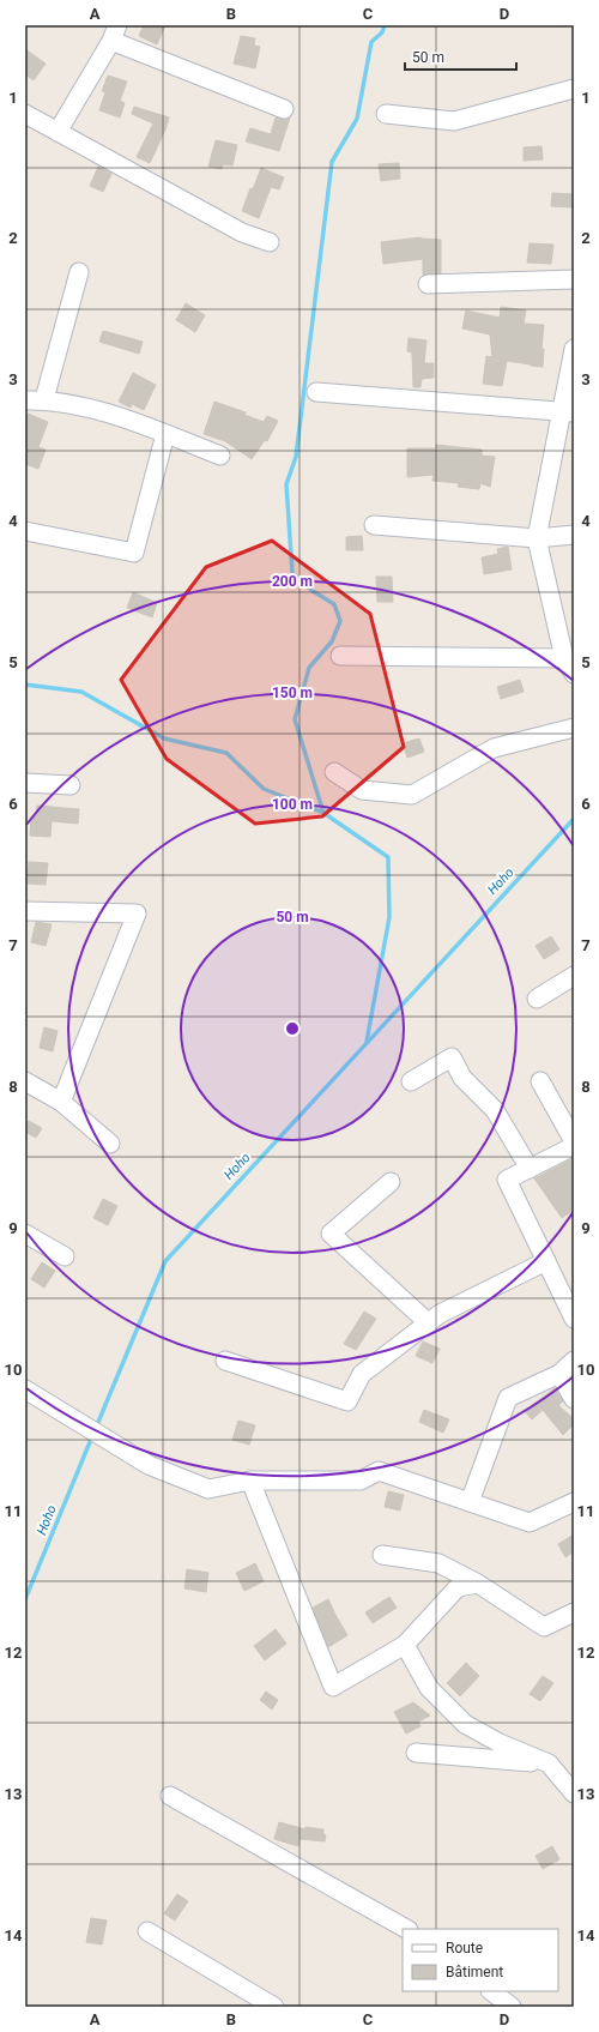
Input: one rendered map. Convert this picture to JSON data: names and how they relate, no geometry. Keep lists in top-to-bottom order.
{
  "water": ["Hoho"],
  "legend": ["Route", "Bâtiment"],
  "scale_bar": "50 m",
  "grid": {
    "columns": [
      "A",
      "B",
      "C",
      "D"
    ],
    "rows": [
      "1",
      "2",
      "3",
      "4",
      "5",
      "6",
      "7",
      "8",
      "9",
      "10",
      "11",
      "12",
      "13",
      "14"
    ]
  },
  "rings": [
    "200 m",
    "150 m",
    "100 m",
    "50 m"
  ]
}
